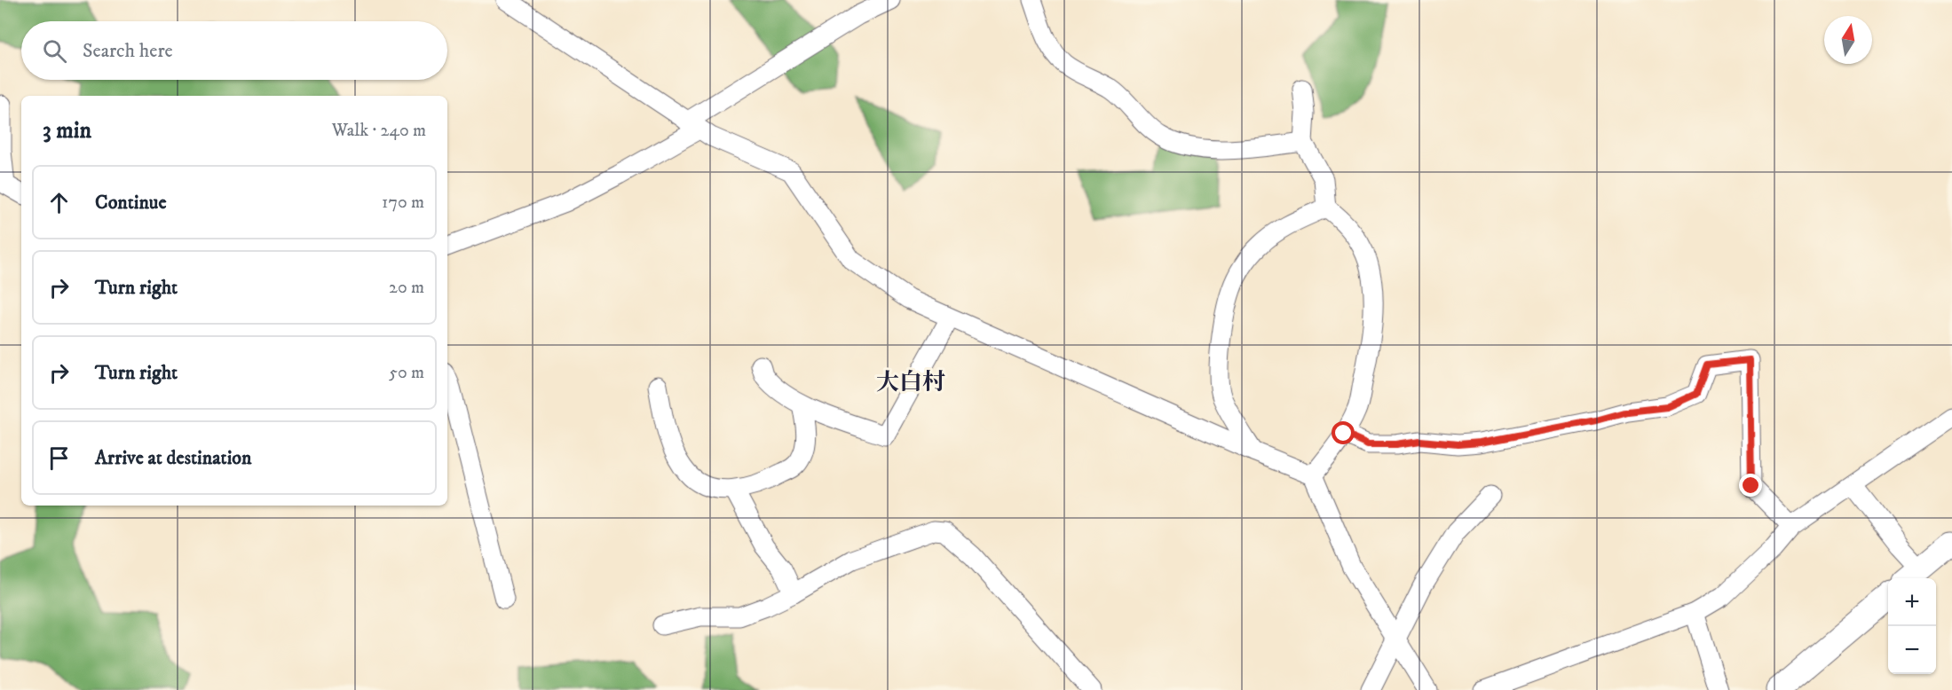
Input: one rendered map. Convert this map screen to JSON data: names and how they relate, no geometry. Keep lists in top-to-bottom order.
{
  "districts": ["大白村"],
  "north": "top",
  "page": {
    "search": "Search here",
    "heading": ["3 min", "Walk · 240 m"],
    "list": [
      ["Continue", "170 m"],
      ["Turn right", "20 m"],
      ["Turn right", "50 m"],
      "Arrive at destination"
    ],
    "map_buttons": ["+", "−"]
  }
}
